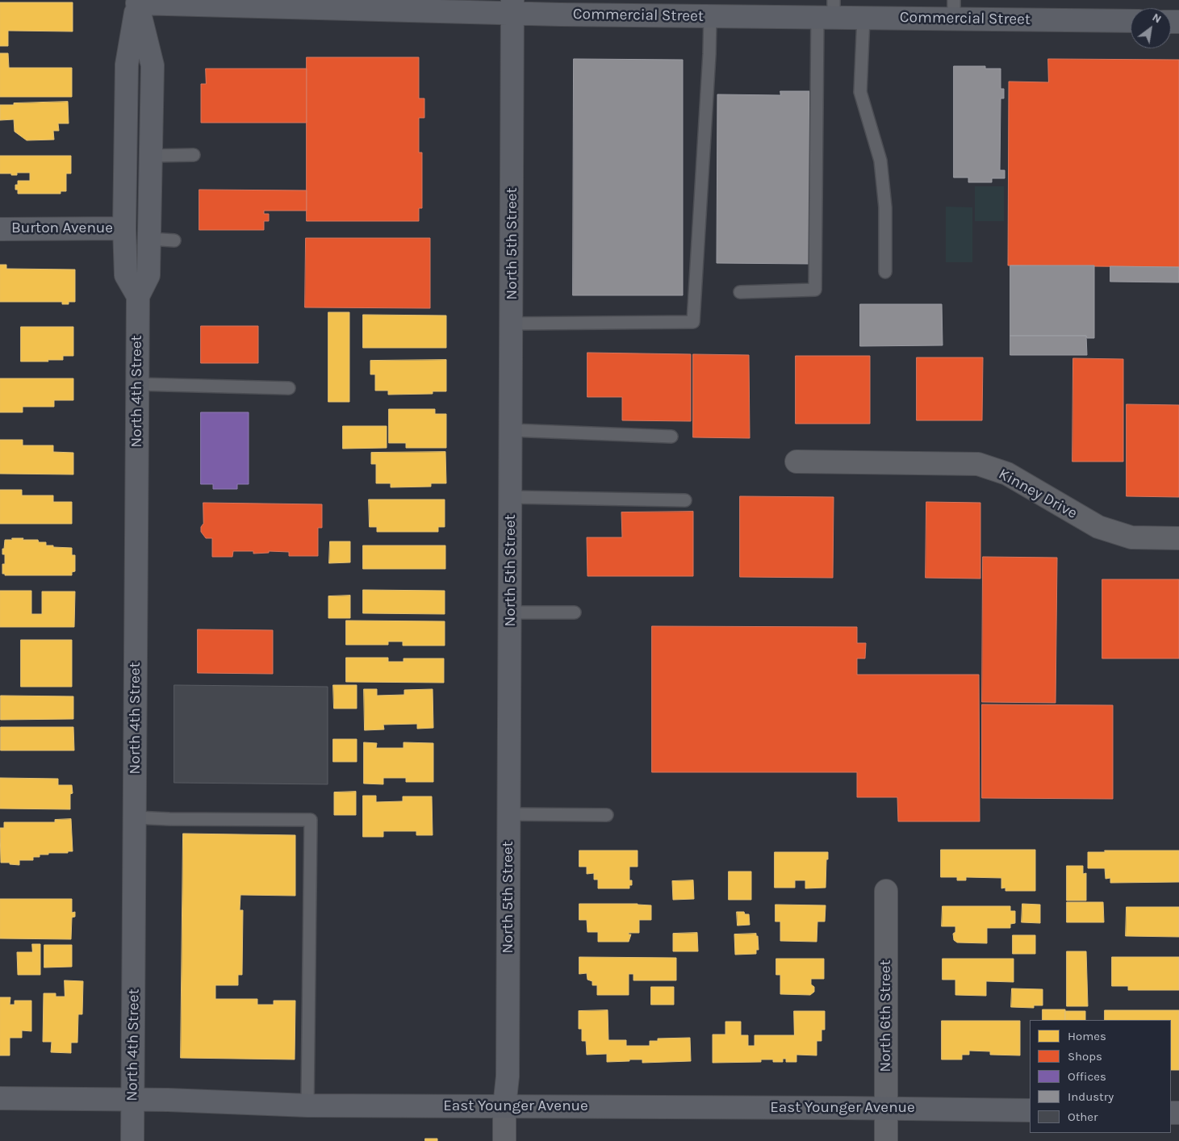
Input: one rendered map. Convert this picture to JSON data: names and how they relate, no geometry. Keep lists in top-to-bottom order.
{
  "streets": {
    "street": [
      "Commercial Street",
      "Burton Avenue",
      "North 5th Street",
      "North 4th Street",
      "Kinney Drive",
      "North 6th Street",
      "East Younger Avenue"
    ]
  },
  "crossings": [
    ["Commercial Street", "North 5th Street"],
    ["Commercial Street", "North 4th Street"],
    ["Burton Avenue", "North 4th Street"],
    ["North 5th Street", "East Younger Avenue"],
    ["North 4th Street", "East Younger Avenue"],
    ["North 6th Street", "East Younger Avenue"]
  ],
  "legend": [
    "Homes",
    "Shops",
    "Offices",
    "Industry",
    "Other"
  ],
  "north": "top right"
}
